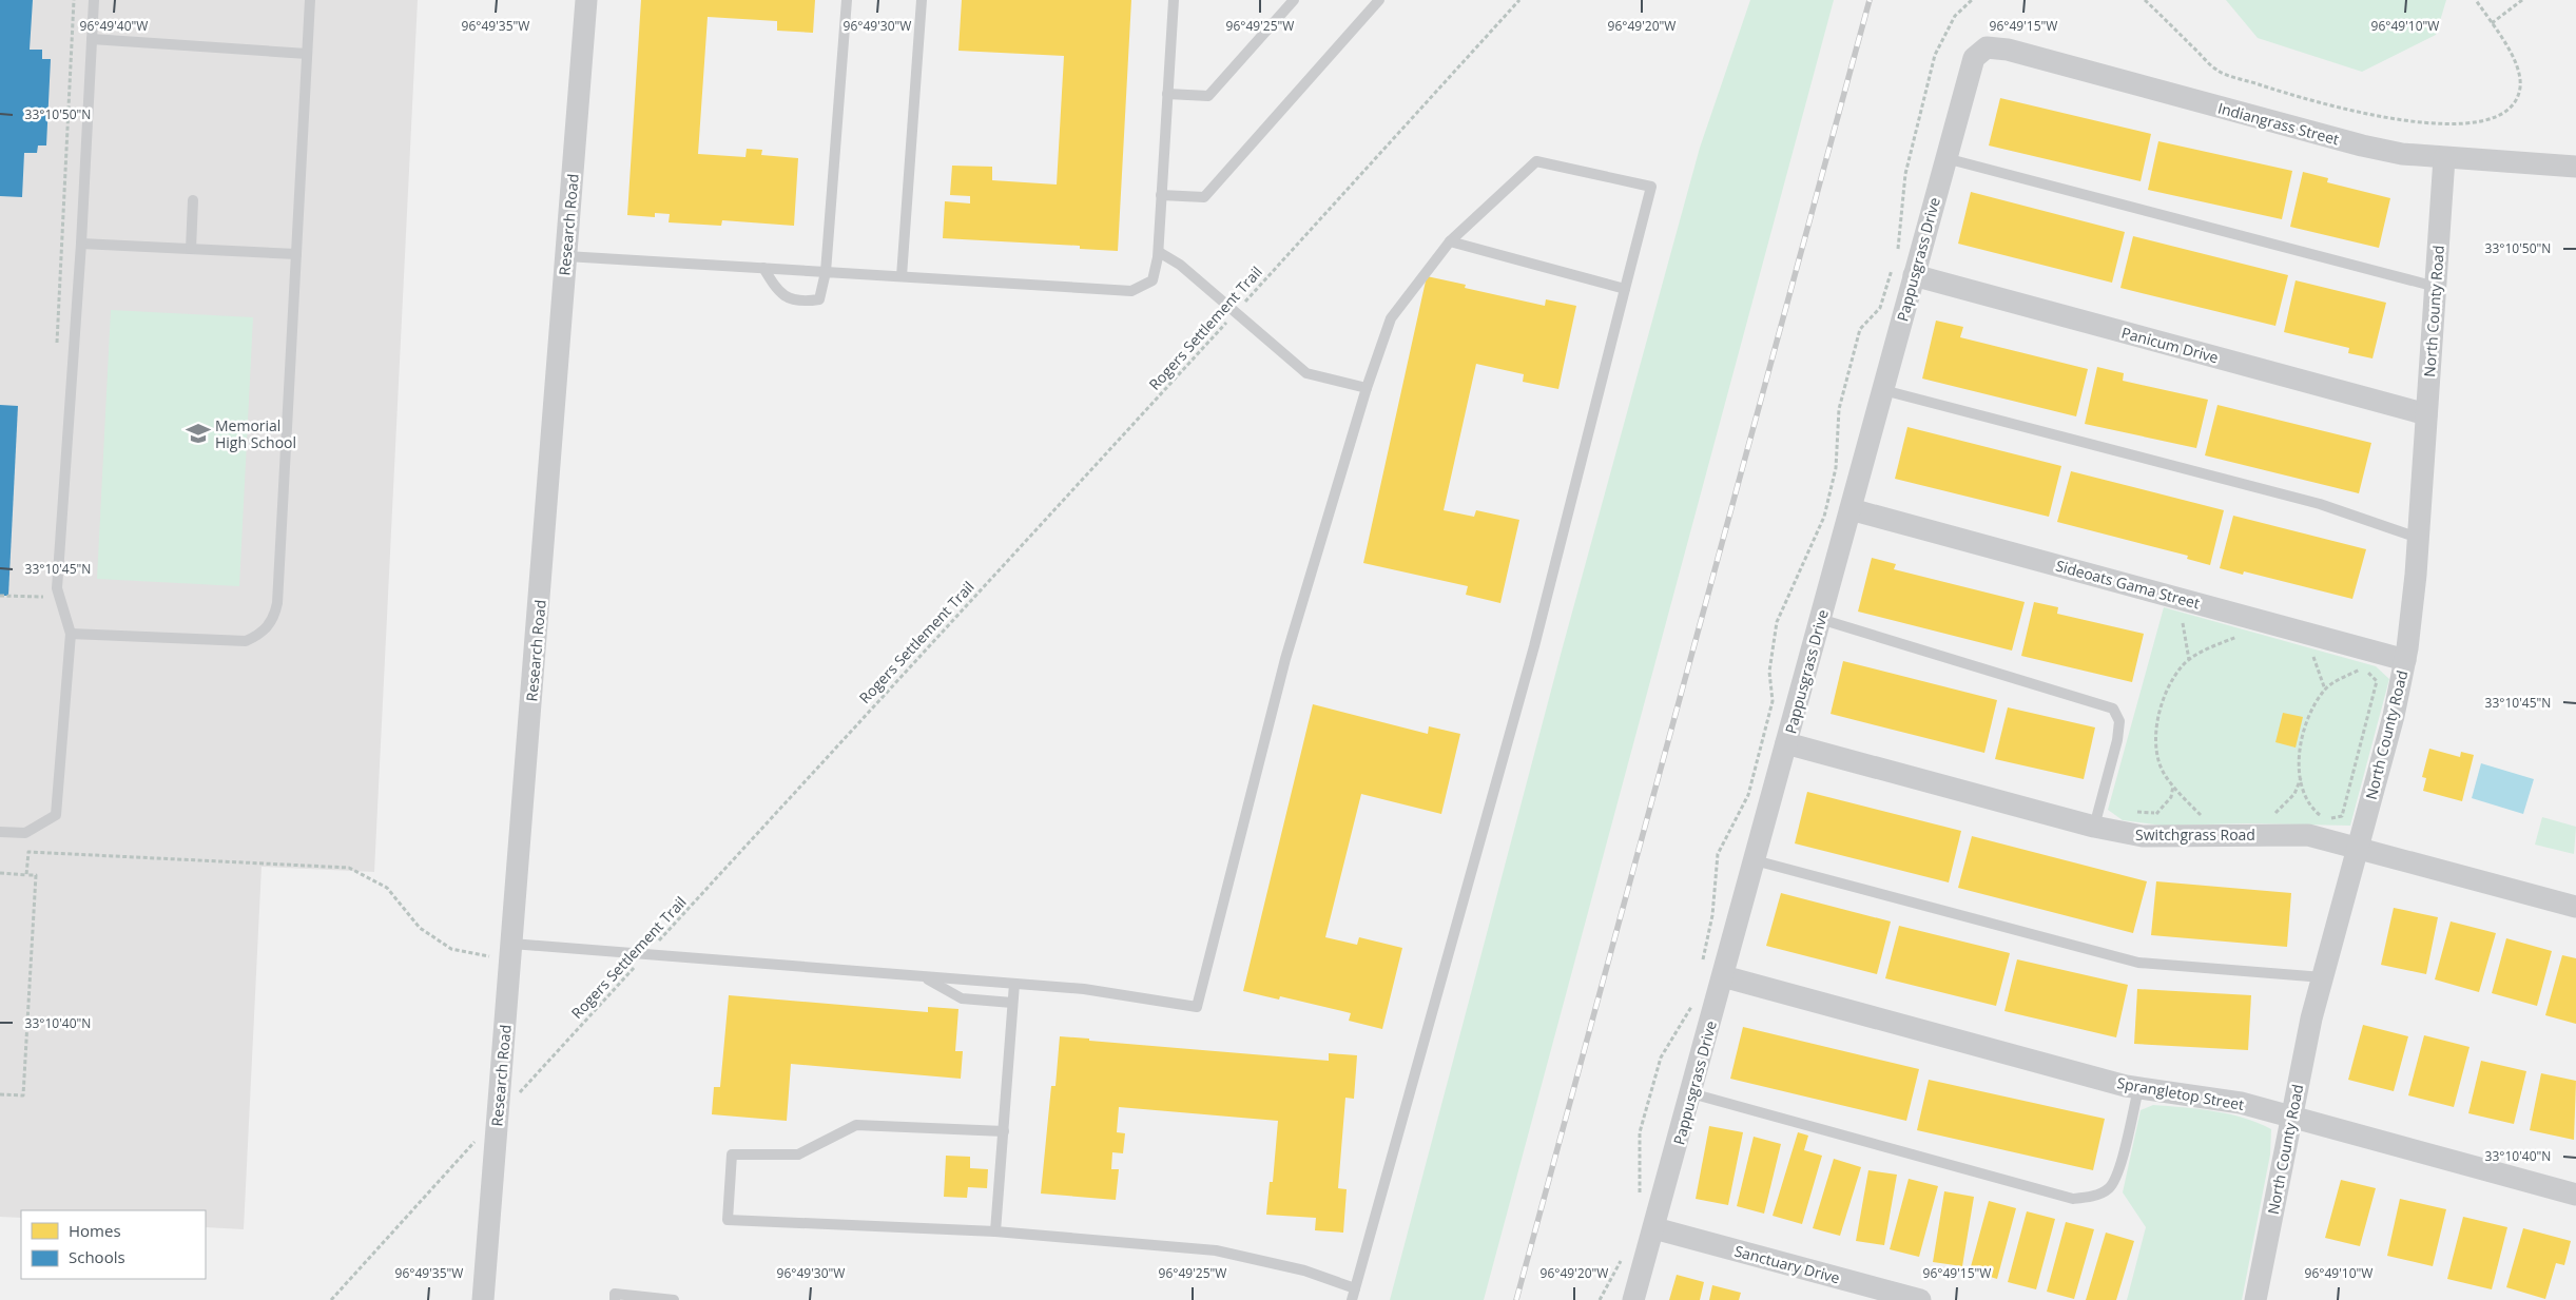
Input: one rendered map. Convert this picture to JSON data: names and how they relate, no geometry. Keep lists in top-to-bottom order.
{
  "streets": {
    "street": [
      "Indiangrass Street",
      "Research Road",
      "Pappusgrass Drive",
      "North County Road",
      "Panicum Drive",
      "Sideoats Gama Street",
      "Switchgrass Road",
      "Sprangletop Street",
      "Sanctuary Drive"
    ],
    "path": ["Rogers Settlement Trail"]
  },
  "crossings": [
    ["Indiangrass Street", "Pappusgrass Drive"],
    ["Indiangrass Street", "North County Road"],
    ["Pappusgrass Drive", "Panicum Drive"],
    ["Pappusgrass Drive", "Sideoats Gama Street"],
    ["Pappusgrass Drive", "Switchgrass Road"],
    ["Pappusgrass Drive", "Sprangletop Street"],
    ["Pappusgrass Drive", "Sanctuary Drive"],
    ["North County Road", "Panicum Drive"],
    ["North County Road", "Sideoats Gama Street"],
    ["North County Road", "Switchgrass Road"],
    ["North County Road", "Sprangletop Street"]
  ],
  "places": {
    "school or university": ["Memorial High School"]
  },
  "legend": ["Homes", "Schools"],
  "coordinates": [
    "96°49'40\"W",
    "96°49'35\"W",
    "96°49'30\"W",
    "96°49'25\"W",
    "96°49'20\"W",
    "96°49'15\"W",
    "96°49'10\"W",
    "33°10'50\"N",
    "33°10'45\"N",
    "33°10'40\"N"
  ]
}
